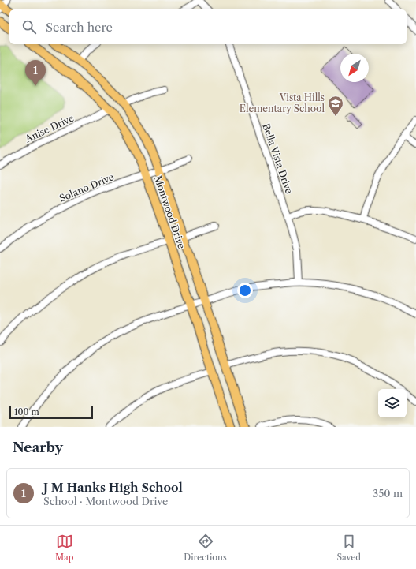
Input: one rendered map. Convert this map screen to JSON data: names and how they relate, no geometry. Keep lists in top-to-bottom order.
{
  "streets": {
    "main road": ["Montwood Drive"],
    "street": ["Anise Drive", "Bella Vista Drive", "Solano Drive"]
  },
  "crossings": [
    ["Anise Drive", "Montwood Drive"],
    ["Solano Drive", "Montwood Drive"]
  ],
  "places": {
    "school or university": ["Vista Hills Elementary School"]
  },
  "scale_bar": "100 m",
  "north": "bottom left",
  "page": {
    "search": "Search here",
    "pins": "1",
    "scale": "100 m",
    "heading": "Nearby",
    "list": [
      {
        "mark": "1",
        "name": "J M Hanks High School",
        "note": "School · Montwood Drive",
        "value": "350 m"
      }
    ],
    "nav": ["Map", "Directions", "Saved"]
  }
}
